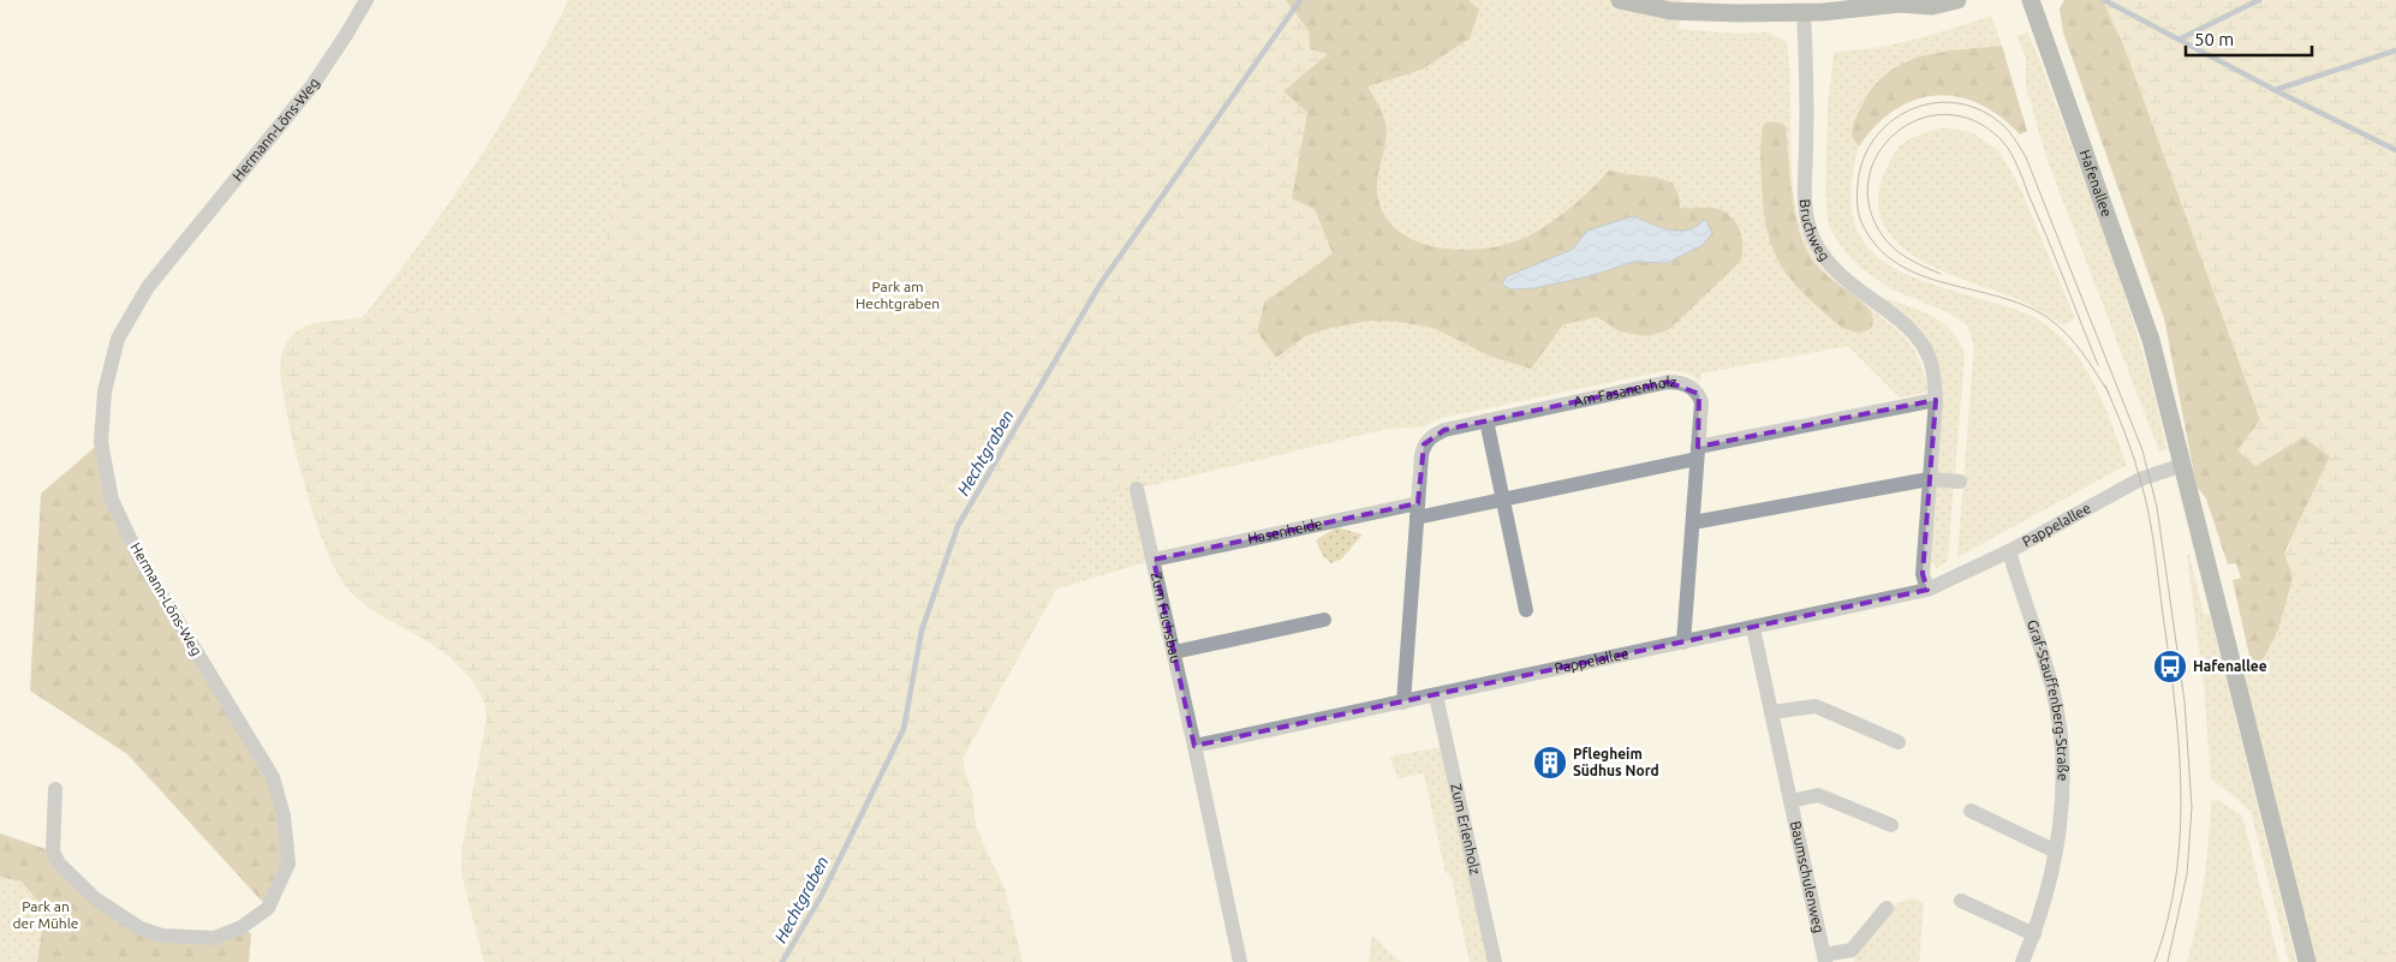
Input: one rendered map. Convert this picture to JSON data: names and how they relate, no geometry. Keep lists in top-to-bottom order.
{
  "streets": {
    "street": [
      "Hermann-Löns-Weg",
      "Hafenallee",
      "Bruchweg",
      "Am Fasanenholz",
      "Pappelallee",
      "Hasenheide",
      "Zum Fuchsbau",
      "Graf-Stauffenberg-Straße",
      "Zum Erlenholz",
      "Baumschulenweg"
    ]
  },
  "crossings": [
    ["Hafenallee", "Pappelallee"],
    ["Bruchweg", "Pappelallee"],
    ["Am Fasanenholz", "Pappelallee"],
    ["Am Fasanenholz", "Hasenheide"],
    ["Pappelallee", "Zum Fuchsbau"],
    ["Pappelallee", "Graf-Stauffenberg-Straße"],
    ["Pappelallee", "Zum Erlenholz"],
    ["Pappelallee", "Baumschulenweg"],
    ["Hasenheide", "Zum Fuchsbau"]
  ],
  "water": ["Hechtgraben"],
  "parks": ["Park am Hechtgraben", "Park an der Mühle"],
  "places": {
    "bus stop": ["Hafenallee"],
    "building": ["Pflegheim Südhus Nord"]
  },
  "scale_bar": "50 m"
}
